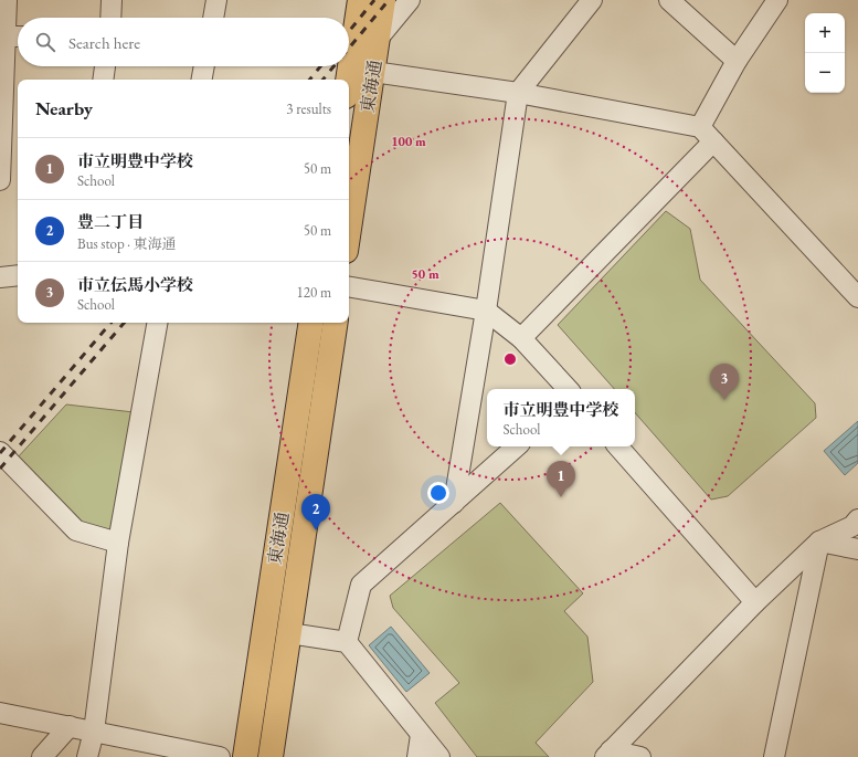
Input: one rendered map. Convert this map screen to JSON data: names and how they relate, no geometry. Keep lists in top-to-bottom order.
{
  "streets": {
    "main road": ["東海通"]
  },
  "page": {
    "map_buttons": ["+", "−"],
    "search": "Search here",
    "heading": ["Nearby", "3 results"],
    "list": [
      {
        "mark": "1",
        "name": "市立明豊中学校",
        "note": "School",
        "value": "50 m"
      },
      {
        "mark": "2",
        "name": "豊二丁目",
        "note": "Bus stop · 東海通",
        "value": "50 m"
      },
      {
        "mark": "3",
        "name": "市立伝馬小学校",
        "note": "School",
        "value": "120 m"
      }
    ],
    "pins": ["3", "1", "2"],
    "popup": ["市立明豊中学校", "School"]
  },
  "rings": ["100 m", "50 m"]
}
